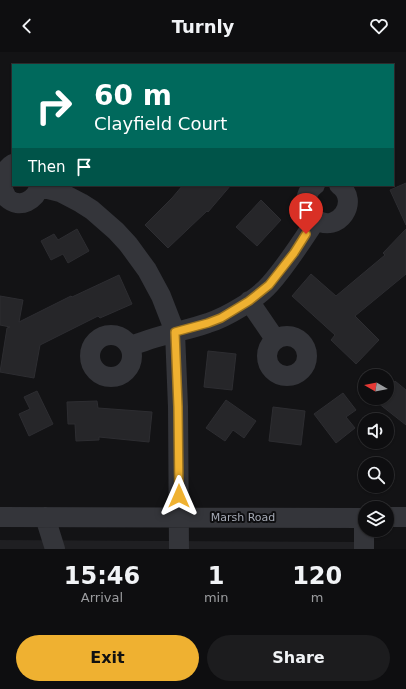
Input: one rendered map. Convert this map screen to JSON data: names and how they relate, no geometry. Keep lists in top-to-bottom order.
{
  "streets": {
    "street": ["Marsh Road"]
  },
  "north": "left",
  "page": {
    "header": "Turnly",
    "turn": ["60 m", "Clayfield Court"],
    "then": "Then",
    "eta": [
      "15:46",
      "Arrival",
      "1",
      "min",
      "120",
      "m"
    ],
    "buttons": ["Exit", "Share"]
  }
}
